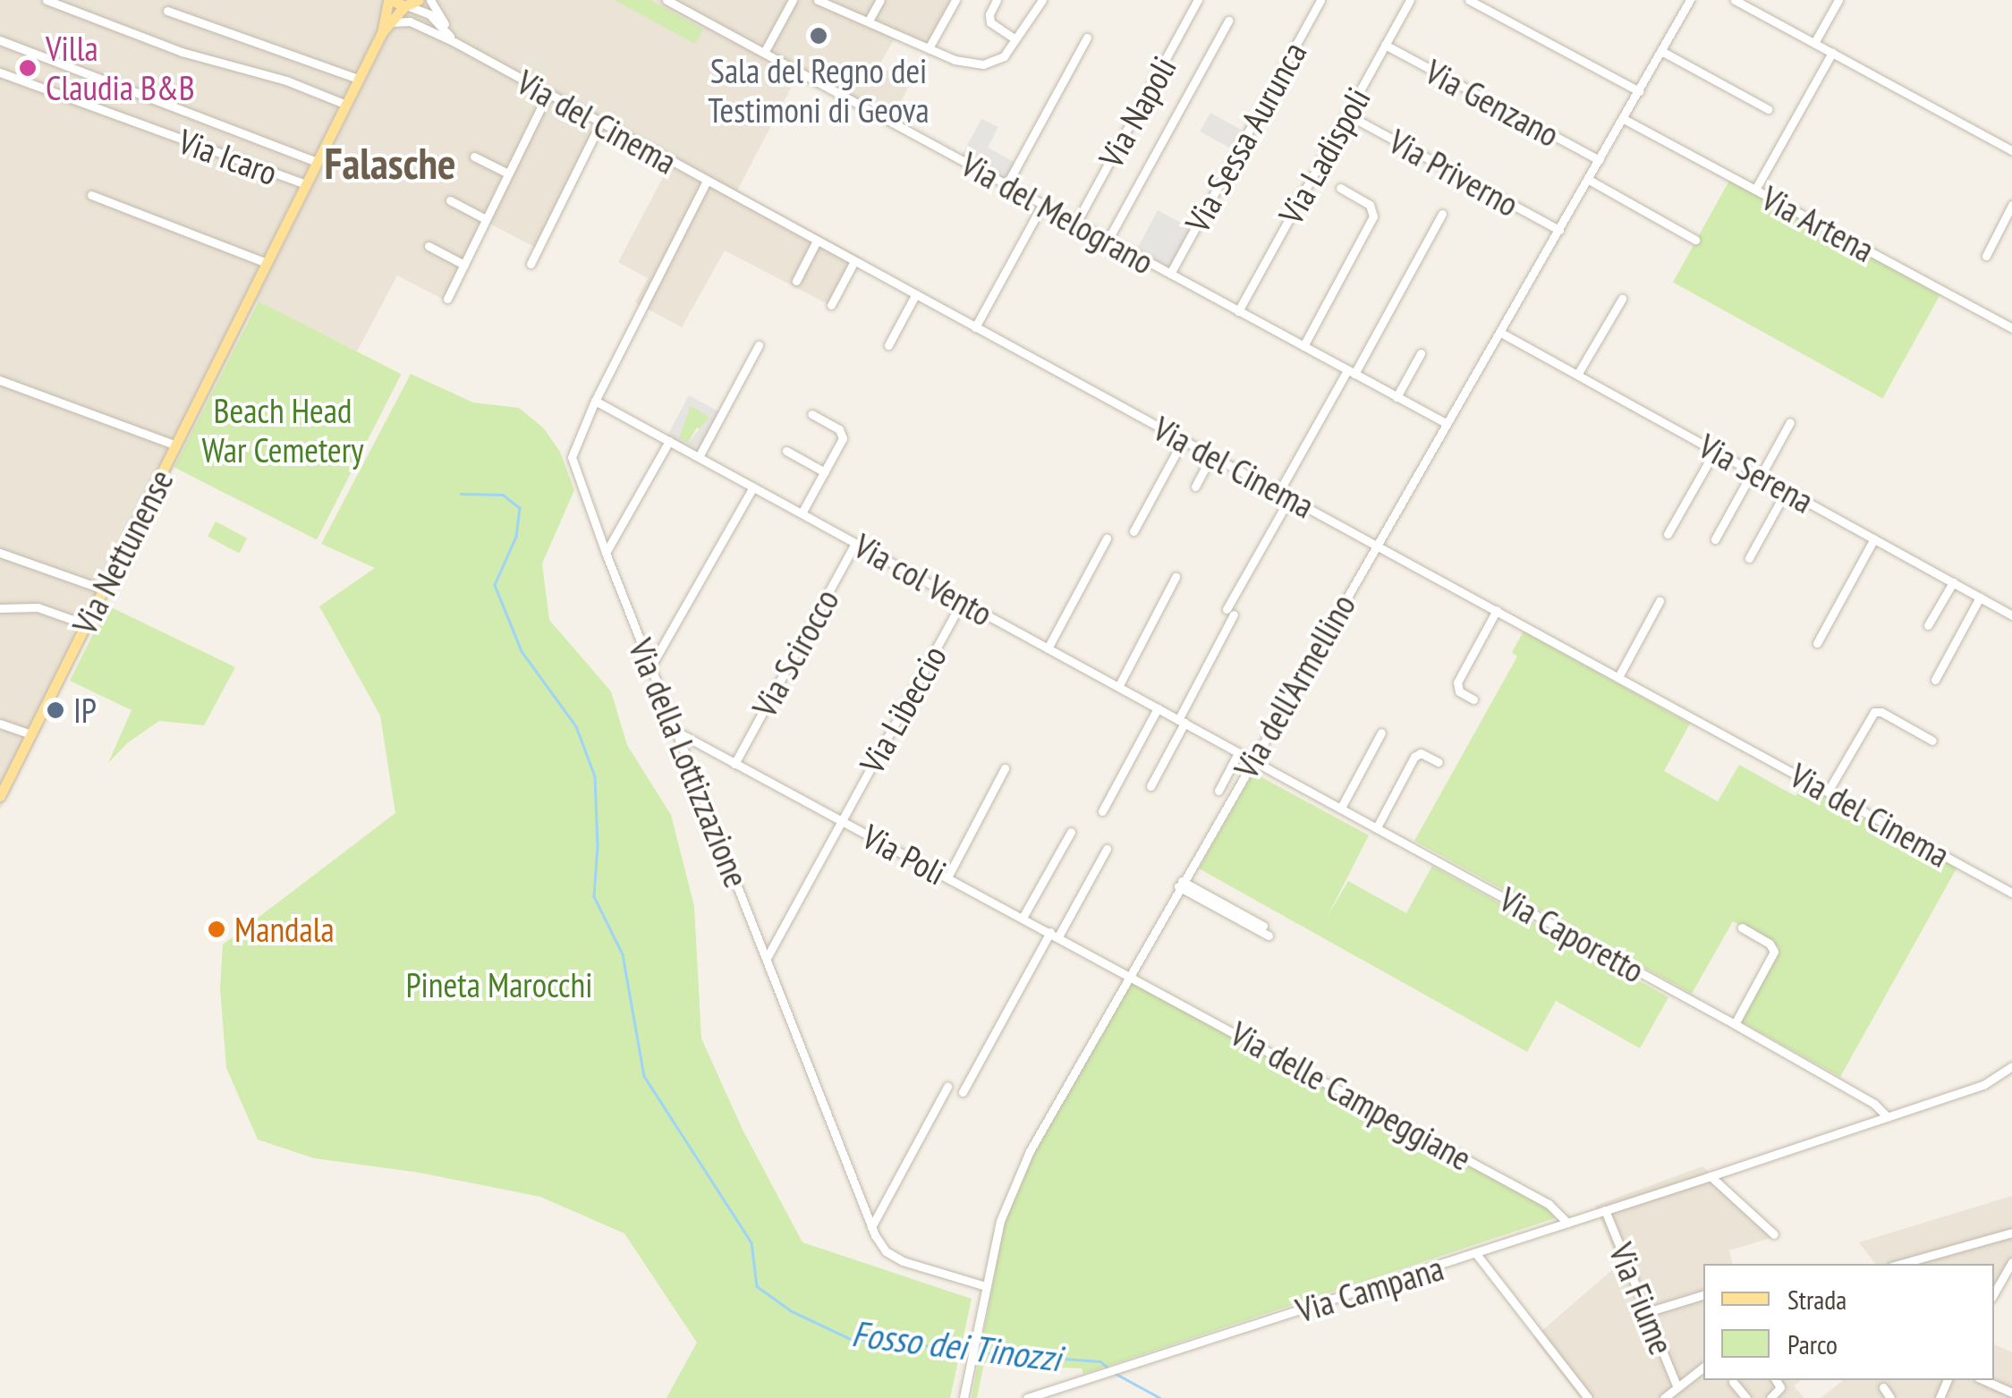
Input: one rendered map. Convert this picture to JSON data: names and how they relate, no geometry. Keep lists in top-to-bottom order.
{
  "streets": {
    "main road": ["Via Nettunense"],
    "street": [
      "Via Genzano",
      "Via Napoli",
      "Via del Cinema",
      "Via Sessa Aurunca",
      "Via Ladispoli",
      "Via Icaro",
      "Via Priverno",
      "Via del Melograno",
      "Via Artena",
      "Via Serena",
      "Via col Vento",
      "Via Scirocco",
      "Via dell'Armellino",
      "Via Libeccio",
      "Via della Lottizzazione",
      "Via Poli",
      "Via Caporetto",
      "Via delle Campeggiane",
      "Via Campana",
      "Via Fiume"
    ]
  },
  "crossings": [
    ["Via Genzano", "Via Ladispoli"],
    ["Via Genzano", "Via dell'Armellino"],
    ["Via Napoli", "Via del Melograno"],
    ["Via del Cinema", "Via dell'Armellino"],
    ["Via del Cinema", "Via della Lottizzazione"],
    ["Via Sessa Aurunca", "Via del Melograno"],
    ["Via Ladispoli", "Via Priverno"],
    ["Via Ladispoli", "Via del Melograno"],
    ["Via Icaro", "Via Nettunense"],
    ["Via Priverno", "Via dell'Armellino"],
    ["Via del Melograno", "Via dell'Armellino"],
    ["Via Artena", "Via dell'Armellino"],
    ["Via Serena", "Via dell'Armellino"],
    ["Via col Vento", "Via Scirocco"],
    ["Via col Vento", "Via dell'Armellino"],
    ["Via col Vento", "Via Libeccio"],
    ["Via col Vento", "Via della Lottizzazione"],
    ["Via col Vento", "Via Caporetto"],
    ["Via Scirocco", "Via Poli"],
    ["Via dell'Armellino", "Via della Lottizzazione"],
    ["Via dell'Armellino", "Via Poli"],
    ["Via dell'Armellino", "Via Caporetto"],
    ["Via dell'Armellino", "Via delle Campeggiane"],
    ["Via Libeccio", "Via della Lottizzazione"],
    ["Via Libeccio", "Via Poli"],
    ["Via della Lottizzazione", "Via Poli"],
    ["Via Poli", "Via delle Campeggiane"],
    ["Via Caporetto", "Via Campana"],
    ["Via delle Campeggiane", "Via Campana"],
    ["Via Campana", "Via Fiume"]
  ],
  "districts": ["Falasche"],
  "water": ["Fosso dei Tinozzi"],
  "parks": ["Beach Head War Cemetery", "Pineta Marocchi"],
  "places": [
    "Sala del Regno dei Testimoni di Geova",
    "Villa Claudia B&B",
    "IP",
    "Mandala"
  ],
  "legend": ["Strada", "Parco"]
}
